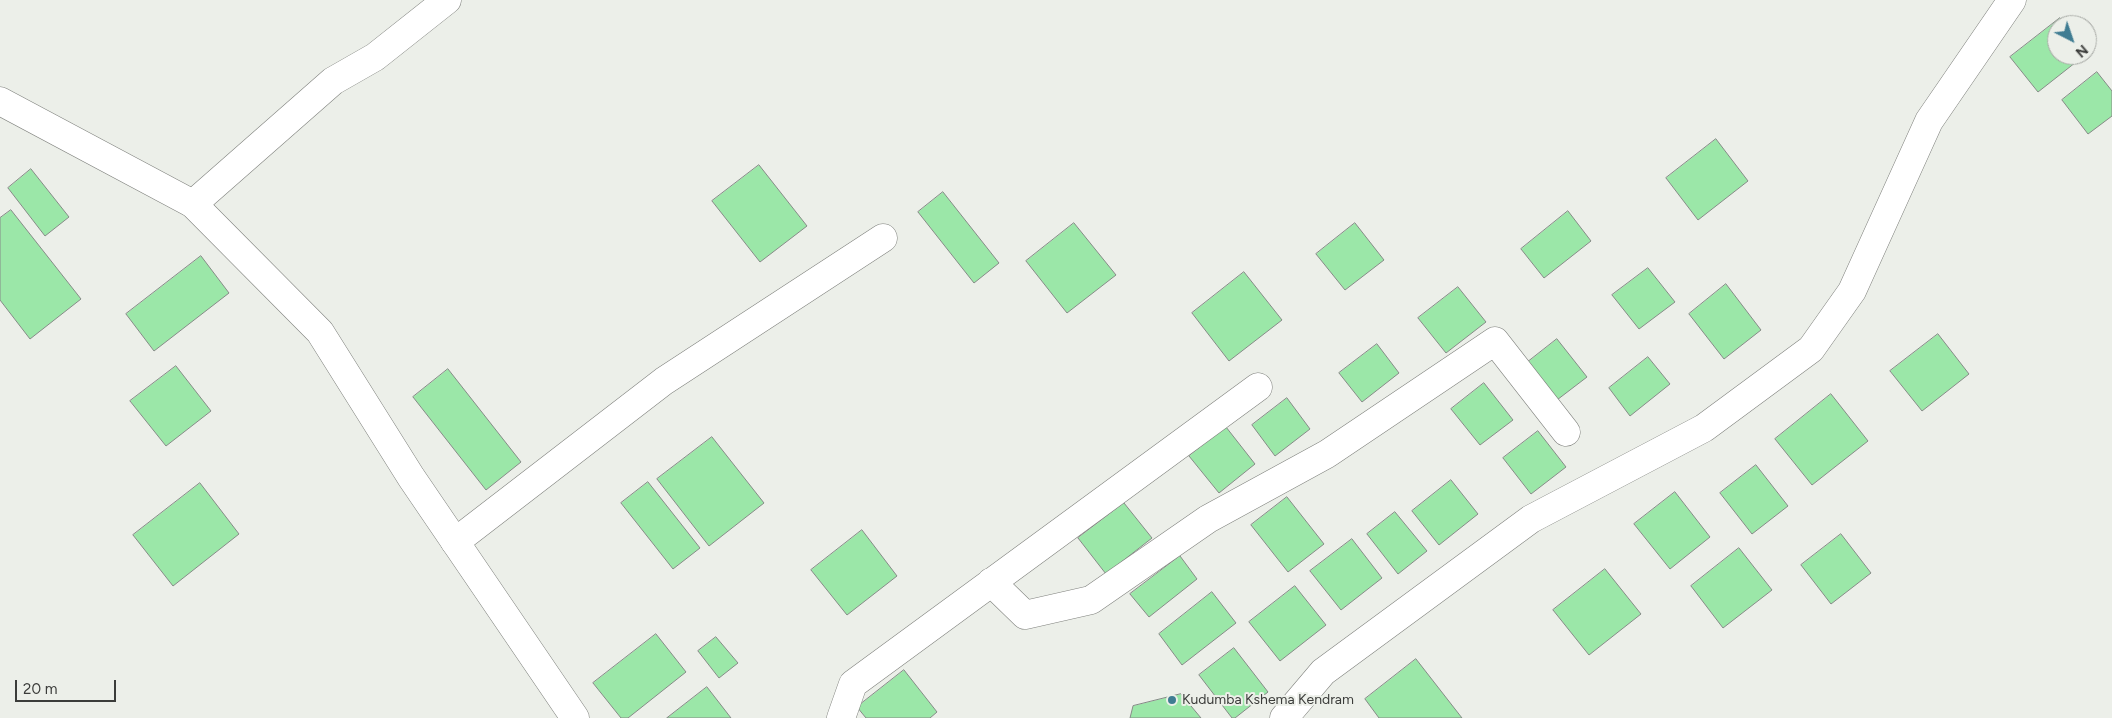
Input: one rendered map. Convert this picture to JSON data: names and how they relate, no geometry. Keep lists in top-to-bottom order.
{
  "places": ["Kudumba Kshema Kendram"],
  "scale_bar": "20 m",
  "north": "bottom right"
}
